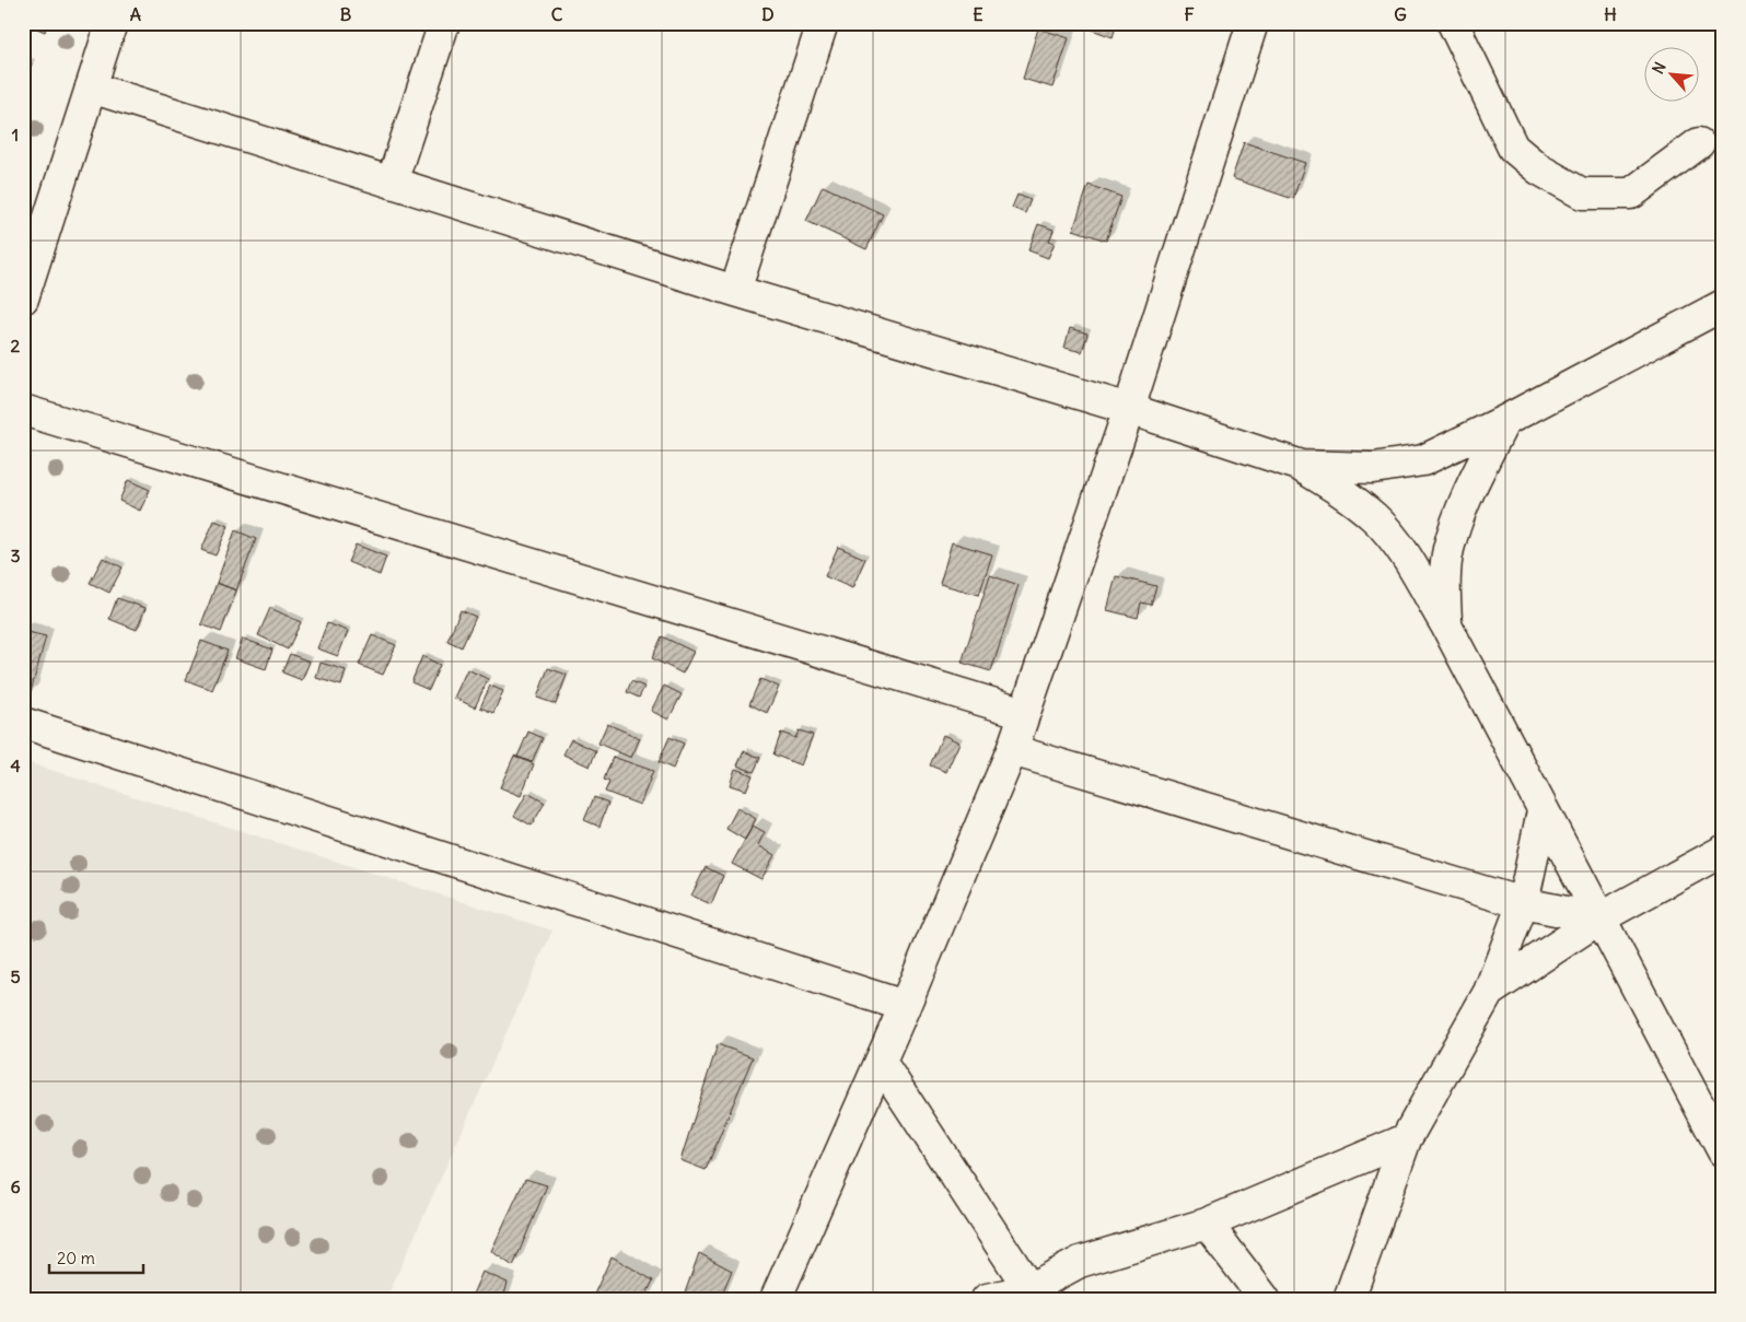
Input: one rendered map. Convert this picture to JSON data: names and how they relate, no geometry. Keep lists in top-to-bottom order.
{
  "scale_bar": "20 m",
  "north": "top left",
  "grid": {
    "columns": [
      "A",
      "B",
      "C",
      "D",
      "E",
      "F",
      "G",
      "H"
    ],
    "rows": [
      "1",
      "2",
      "3",
      "4",
      "5",
      "6"
    ]
  }
}
